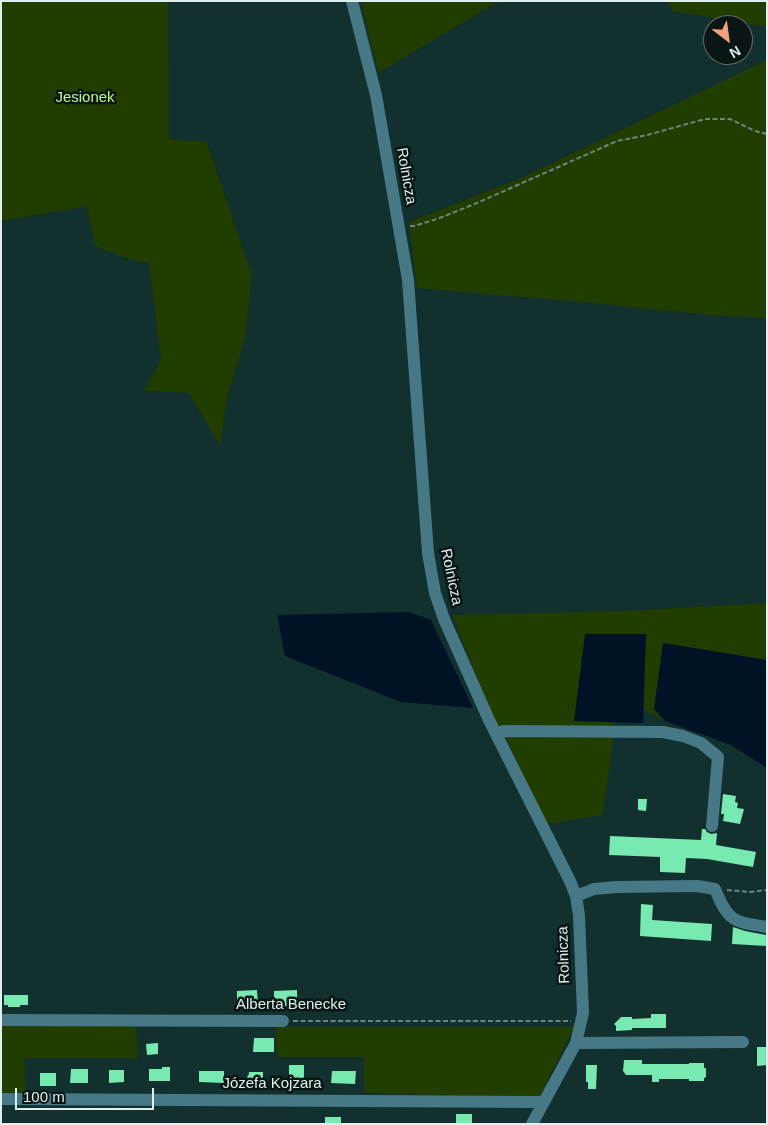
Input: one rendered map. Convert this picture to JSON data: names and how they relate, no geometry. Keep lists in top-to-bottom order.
{
  "streets": {
    "street": ["Rolnicza", "Alberta Benecke", "Józefa Kojzara"]
  },
  "crossings": [
    ["Rolnicza", "Alberta Benecke"],
    ["Rolnicza", "Józefa Kojzara"]
  ],
  "parks": ["Jesionek"],
  "scale_bar": "100 m",
  "north": "bottom right"
}
